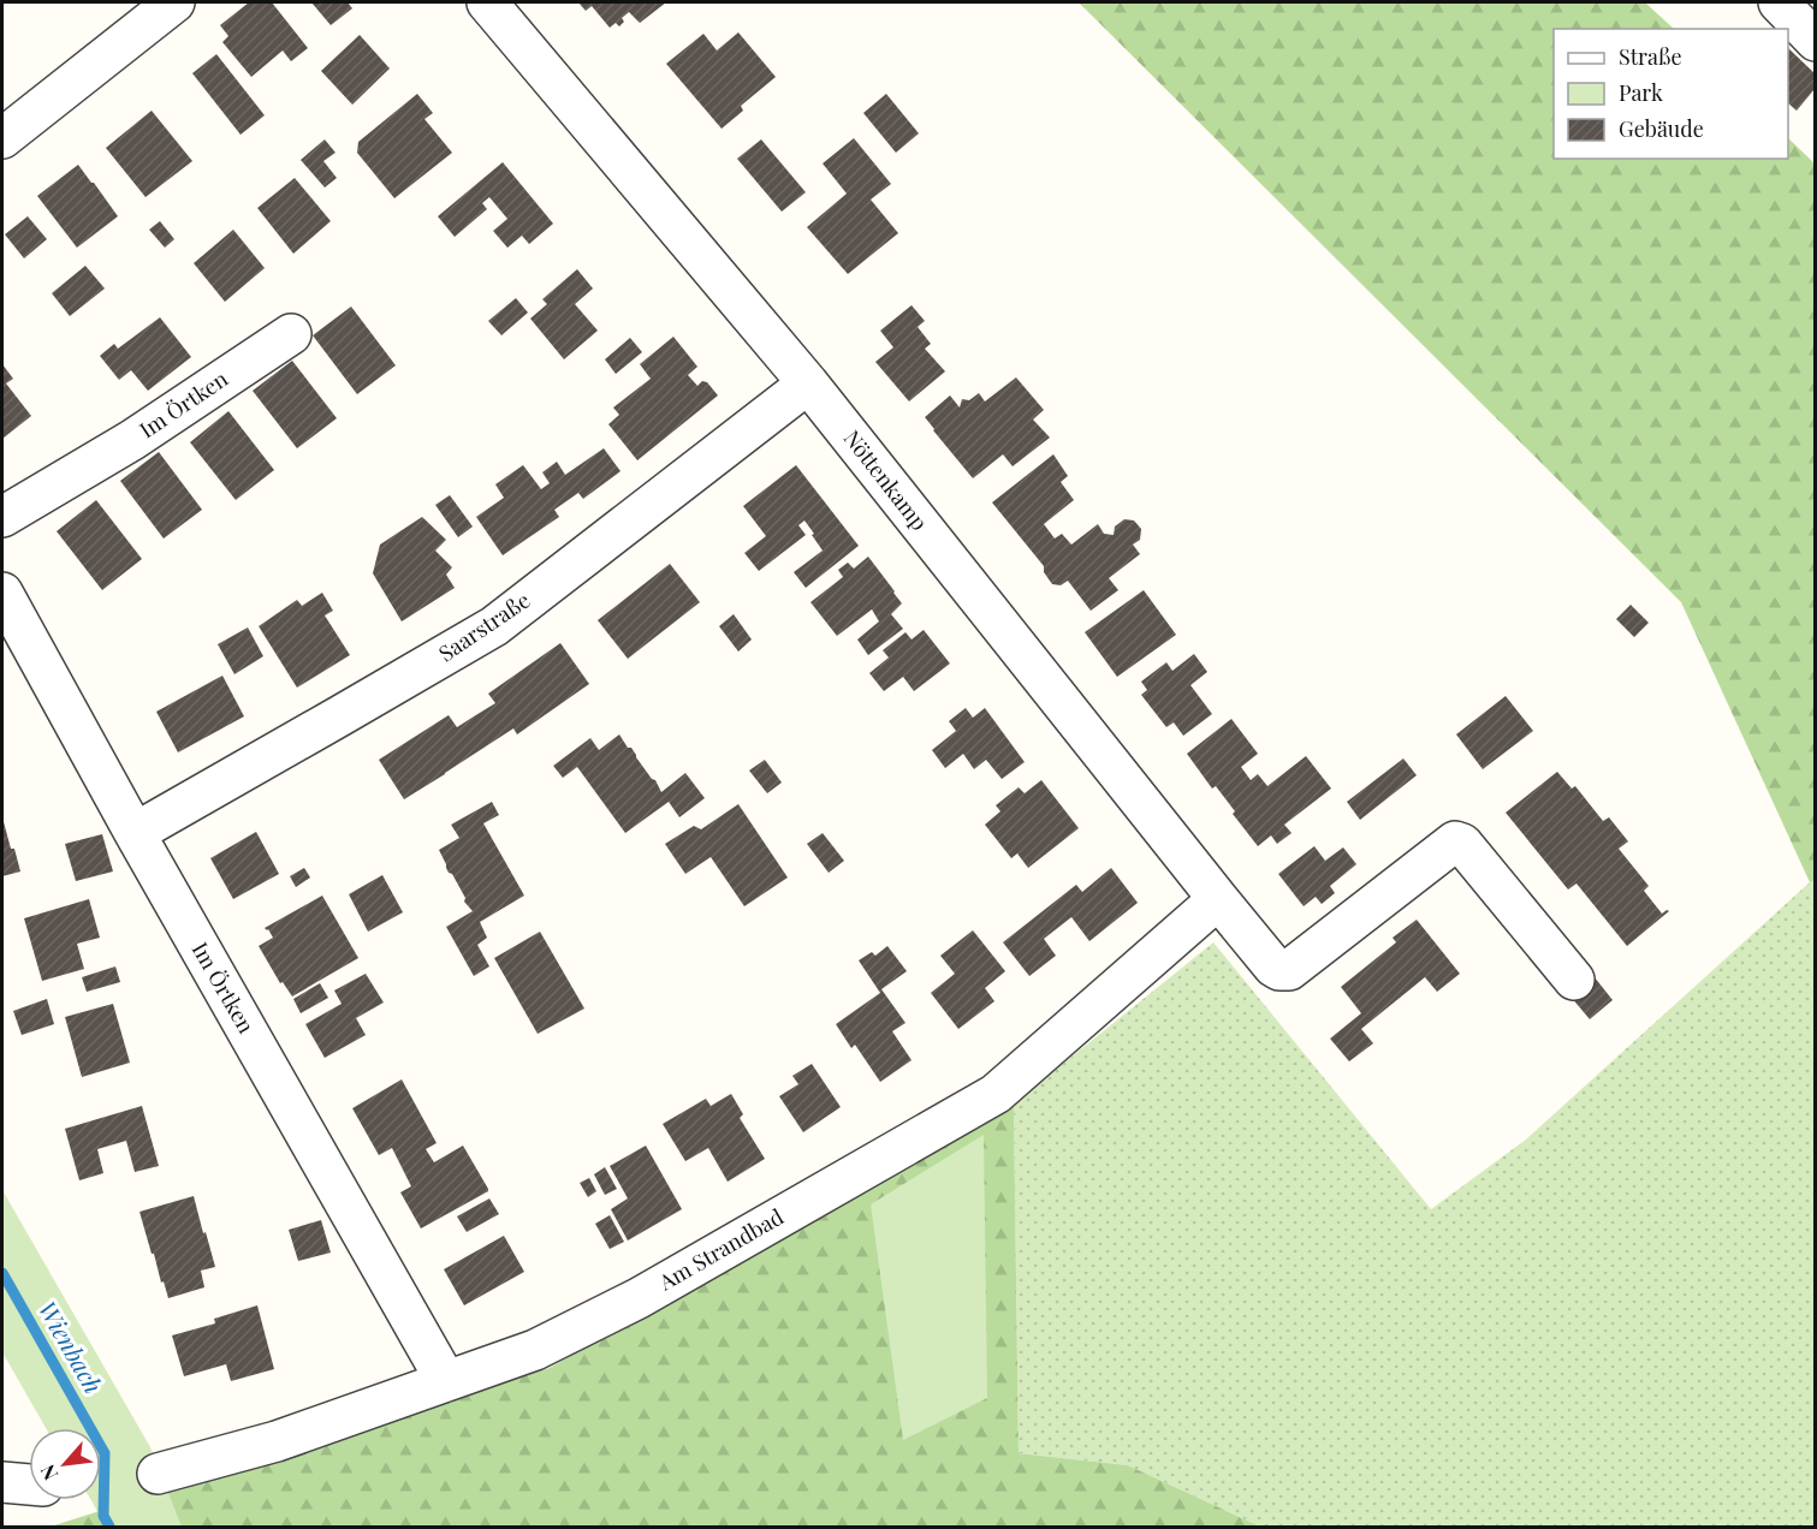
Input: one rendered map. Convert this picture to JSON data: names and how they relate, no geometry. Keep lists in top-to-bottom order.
{
  "streets": {
    "street": [
      "Im Örtken",
      "Nöttenkamp",
      "Saarstraße",
      "Am Strandbad"
    ]
  },
  "crossings": [
    ["Im Örtken", "Saarstraße"],
    ["Im Örtken", "Am Strandbad"],
    ["Nöttenkamp", "Saarstraße"],
    ["Nöttenkamp", "Am Strandbad"]
  ],
  "water": ["Wienbach"],
  "legend": ["Straße", "Park", "Gebäude"],
  "north": "bottom left"
}
